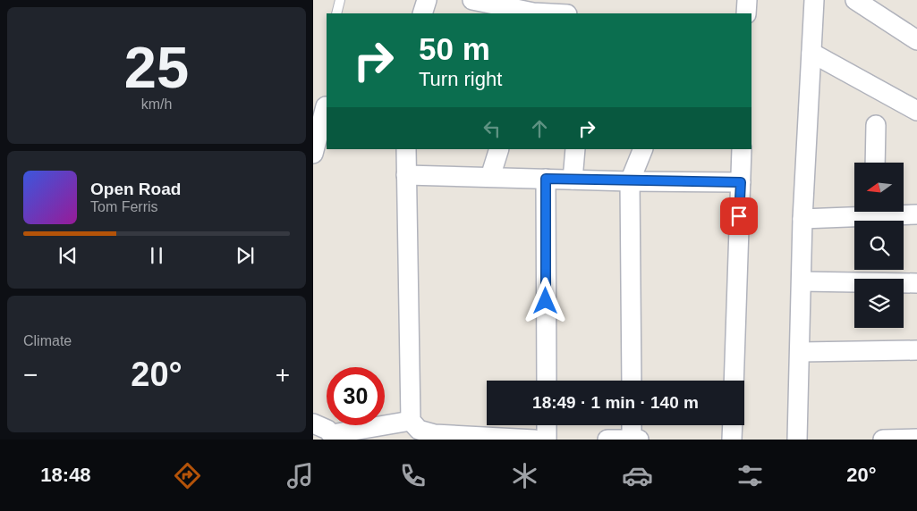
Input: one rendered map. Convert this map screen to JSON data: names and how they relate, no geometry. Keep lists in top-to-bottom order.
{
  "north": "left",
  "page": {
    "tile": [
      ["25", "km/h"],
      "Climate"
    ],
    "turn": ["50 m", "Turn right"],
    "song": ["Open Road", "Tom Ferris"],
    "heat": ["−", "20°", "+"],
    "limit": "30",
    "trip": "18:49 · 1 min · 140 m",
    "tabs": ["18:48", "20°"]
  }
}
